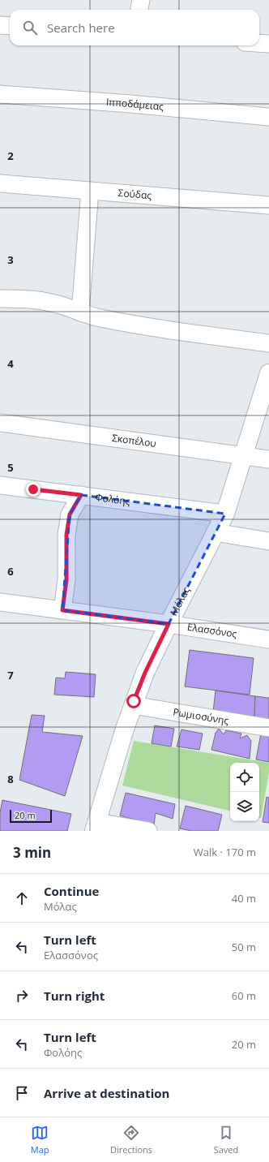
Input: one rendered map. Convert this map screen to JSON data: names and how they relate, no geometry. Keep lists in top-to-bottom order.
{
  "streets": {
    "street": [
      "Ιπποδάμειας",
      "Σούδας",
      "Σκοπέλου",
      "Φολόης",
      "Μόλας",
      "Ελασσόνος",
      "Ρωμιοσύνης"
    ]
  },
  "crossings": [
    ["Σκοπέλου", "Μόλας"],
    ["Φολόης", "Μόλας"],
    ["Μόλας", "Ελασσόνος"],
    ["Μόλας", "Ρωμιοσύνης"]
  ],
  "scale_bar": "20 m",
  "page": {
    "search": "Search here",
    "scale": "20 m",
    "heading": ["3 min", "Walk · 170 m"],
    "list": [
      ["Continue", "Μόλας", "40 m"],
      ["Turn left", "Ελασσόνος", "50 m"],
      ["Turn right", "60 m"],
      ["Turn left", "Φολόης", "20 m"],
      "Arrive at destination"
    ],
    "nav": ["Map", "Directions", "Saved"]
  },
  "grid": {
    "rows": [
      "2",
      "3",
      "4",
      "5",
      "6",
      "7",
      "8"
    ]
  }
}
